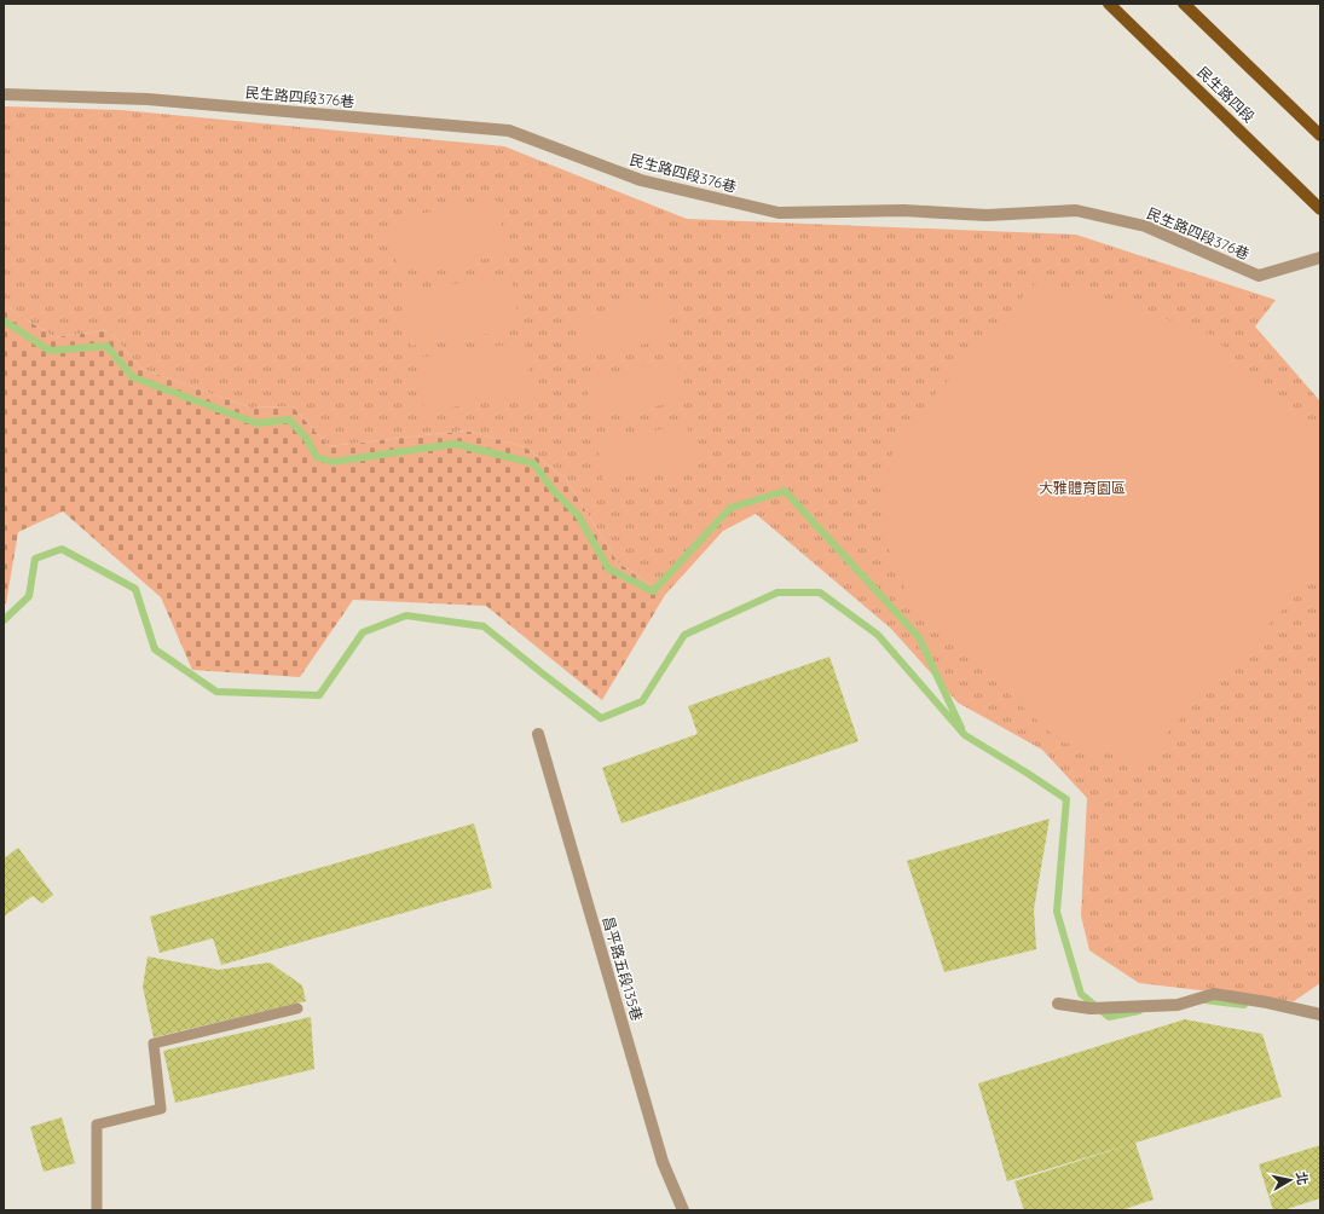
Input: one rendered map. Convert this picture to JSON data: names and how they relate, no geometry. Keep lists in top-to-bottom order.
{
  "streets": {
    "main road": ["民生路四段"],
    "street": ["民生路四段376巷", "昌平路五段135巷"]
  },
  "parks": ["大雅體育園區"],
  "north": "right"
}
